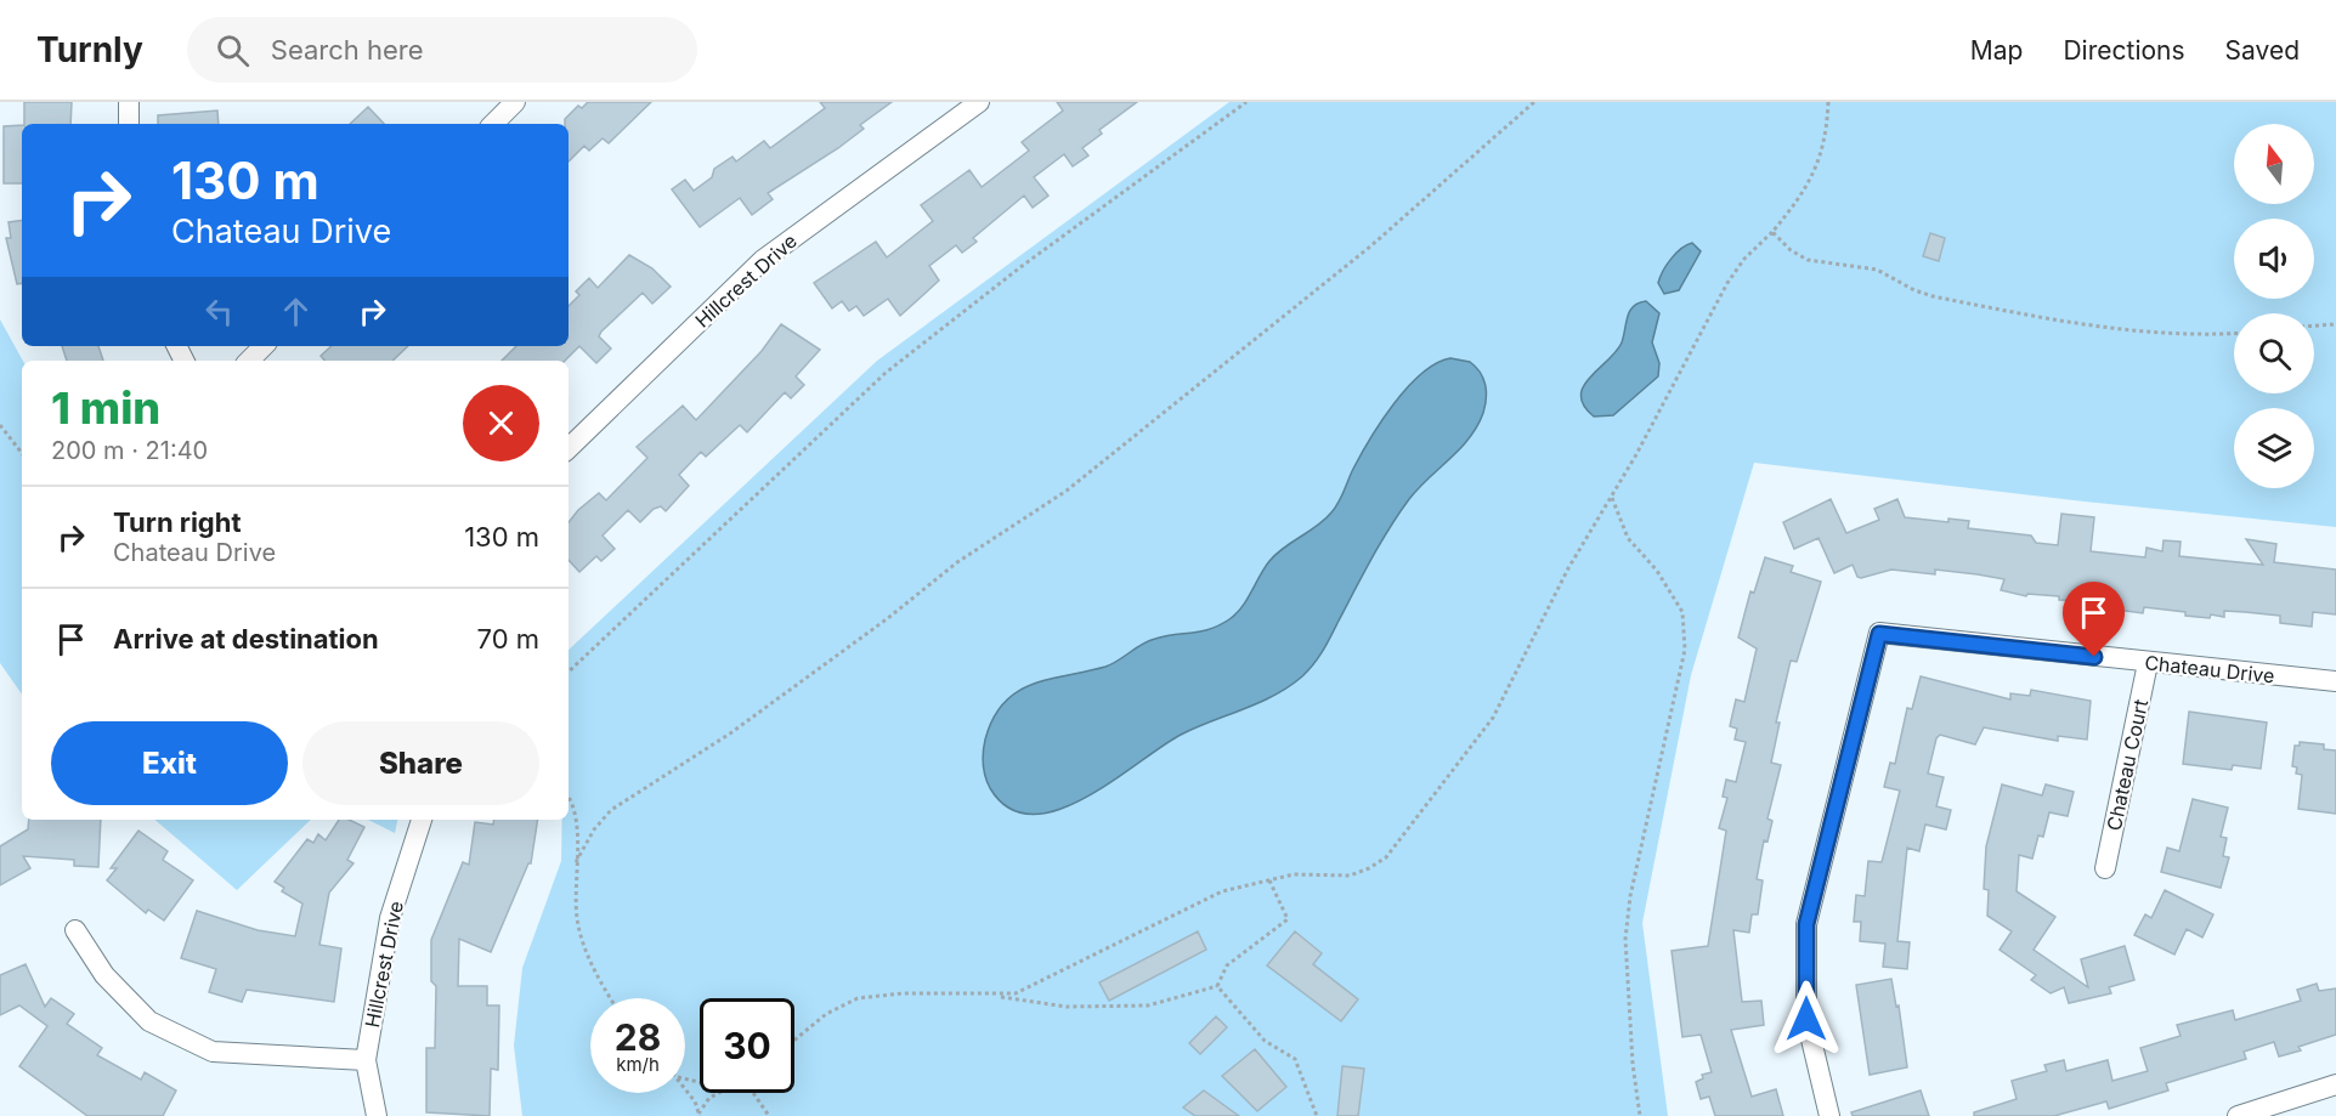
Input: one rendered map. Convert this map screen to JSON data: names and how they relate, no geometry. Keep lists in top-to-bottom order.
{
  "streets": {
    "street": ["Hillcrest Drive", "Chateau Drive", "Chateau Court"]
  },
  "crossings": [
    ["Chateau Drive", "Chateau Court"]
  ],
  "north": "top",
  "page": {
    "header": "Turnly",
    "search": "Search here",
    "nav": ["Map", "Directions", "Saved"],
    "turn": ["130 m", "Chateau Drive"],
    "heading": ["1 min", "200 m · 21:40"],
    "list": [
      {
        "name": "Turn right",
        "note": "Chateau Drive",
        "value": "130 m"
      },
      {
        "name": "Arrive at destination",
        "value": "70 m"
      }
    ],
    "buttons": ["Exit", "Share"],
    "speed": "28 km/h",
    "limit": "30"
  }
}
